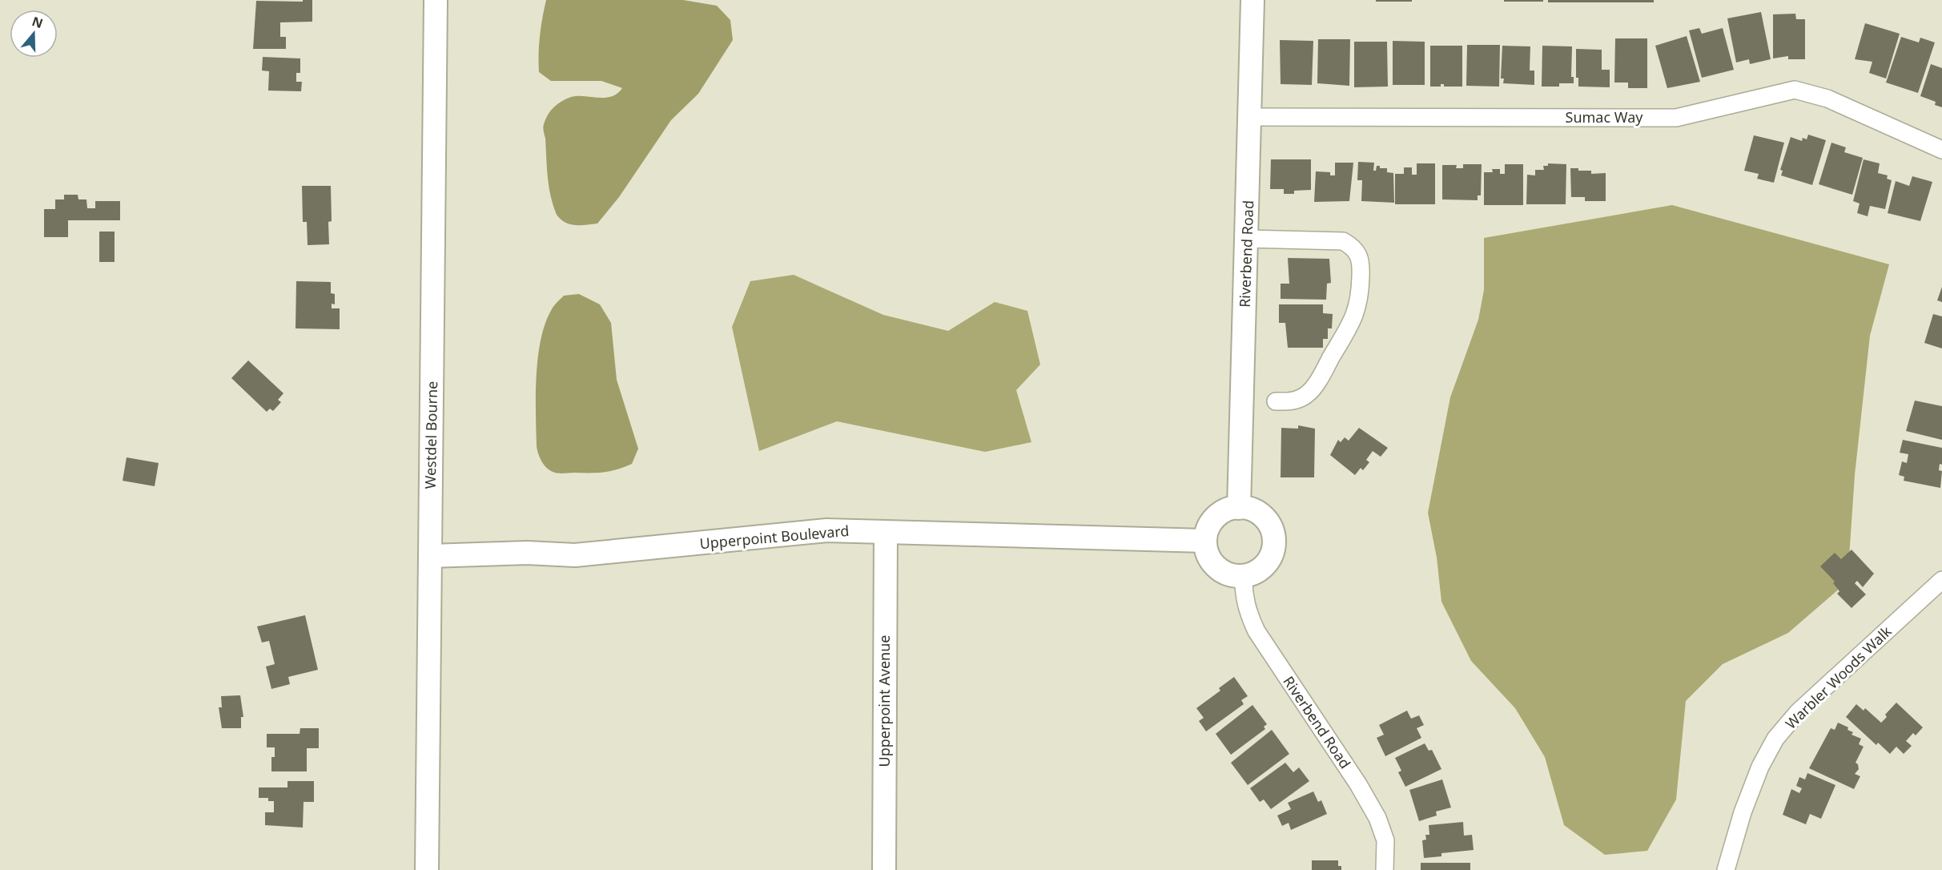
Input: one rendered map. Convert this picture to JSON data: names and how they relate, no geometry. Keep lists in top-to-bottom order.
{
  "streets": {
    "street": [
      "Sumac Way",
      "Riverbend Road",
      "Westdel Bourne",
      "Upperpoint Boulevard",
      "Warbler Woods Walk",
      "Upperpoint Avenue"
    ]
  },
  "crossings": [
    ["Sumac Way", "Riverbend Road"],
    ["Riverbend Road", "Upperpoint Boulevard"],
    ["Westdel Bourne", "Upperpoint Boulevard"],
    ["Upperpoint Boulevard", "Upperpoint Avenue"]
  ],
  "north": "top"
}
